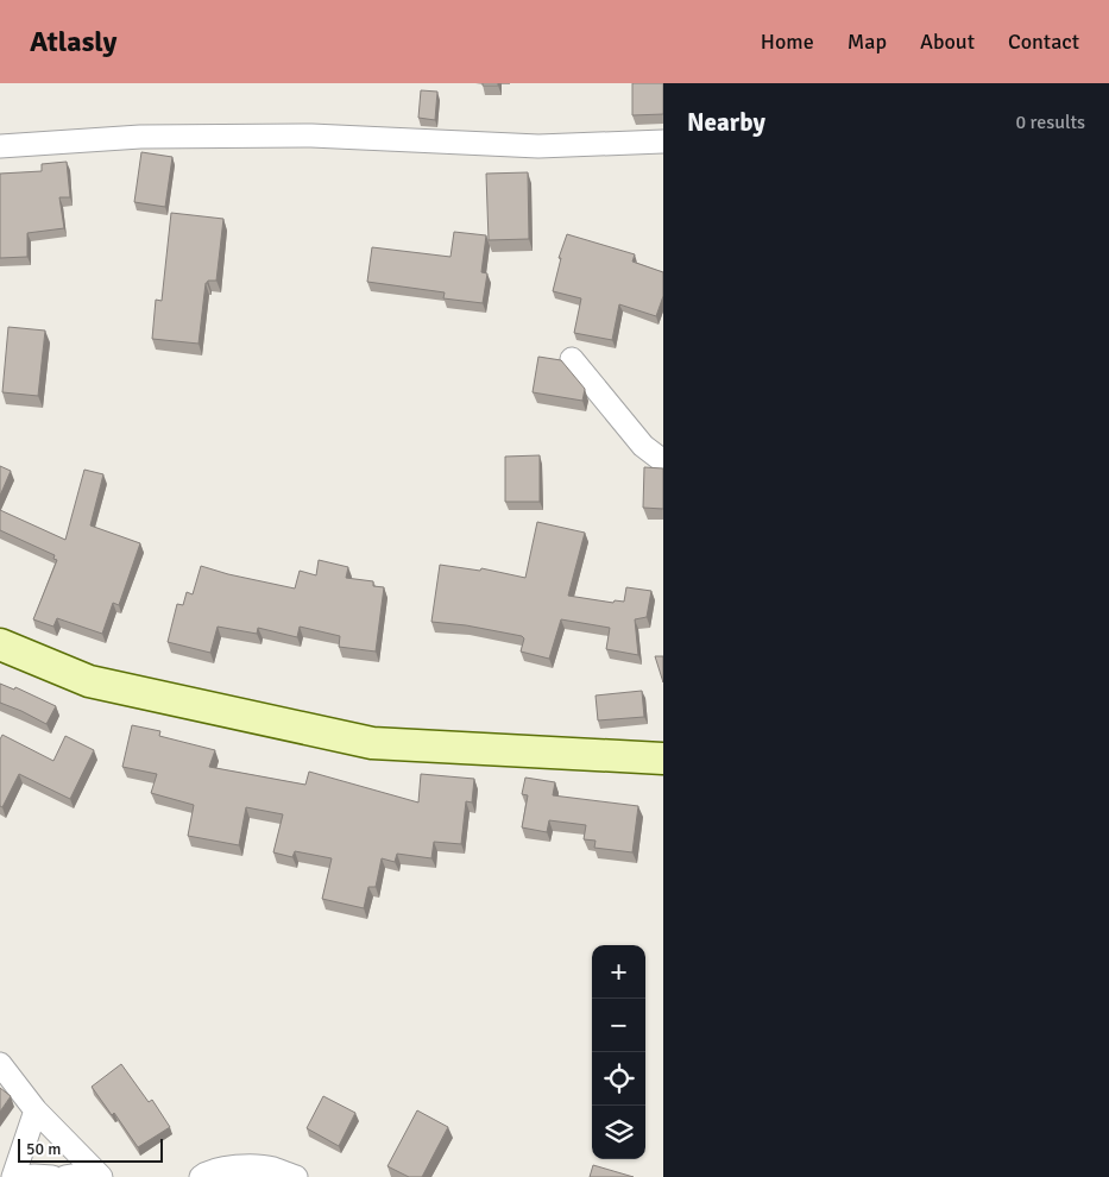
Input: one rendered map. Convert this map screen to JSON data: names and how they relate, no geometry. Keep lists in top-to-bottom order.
{
  "scale_bar": "50 m",
  "page": {
    "header": "Atlasly",
    "nav": [
      "Home",
      "Map",
      "About",
      "Contact"
    ],
    "heading": ["Nearby", "0 results"],
    "map_buttons": ["+", "−"],
    "scale": "50 m"
  }
}
